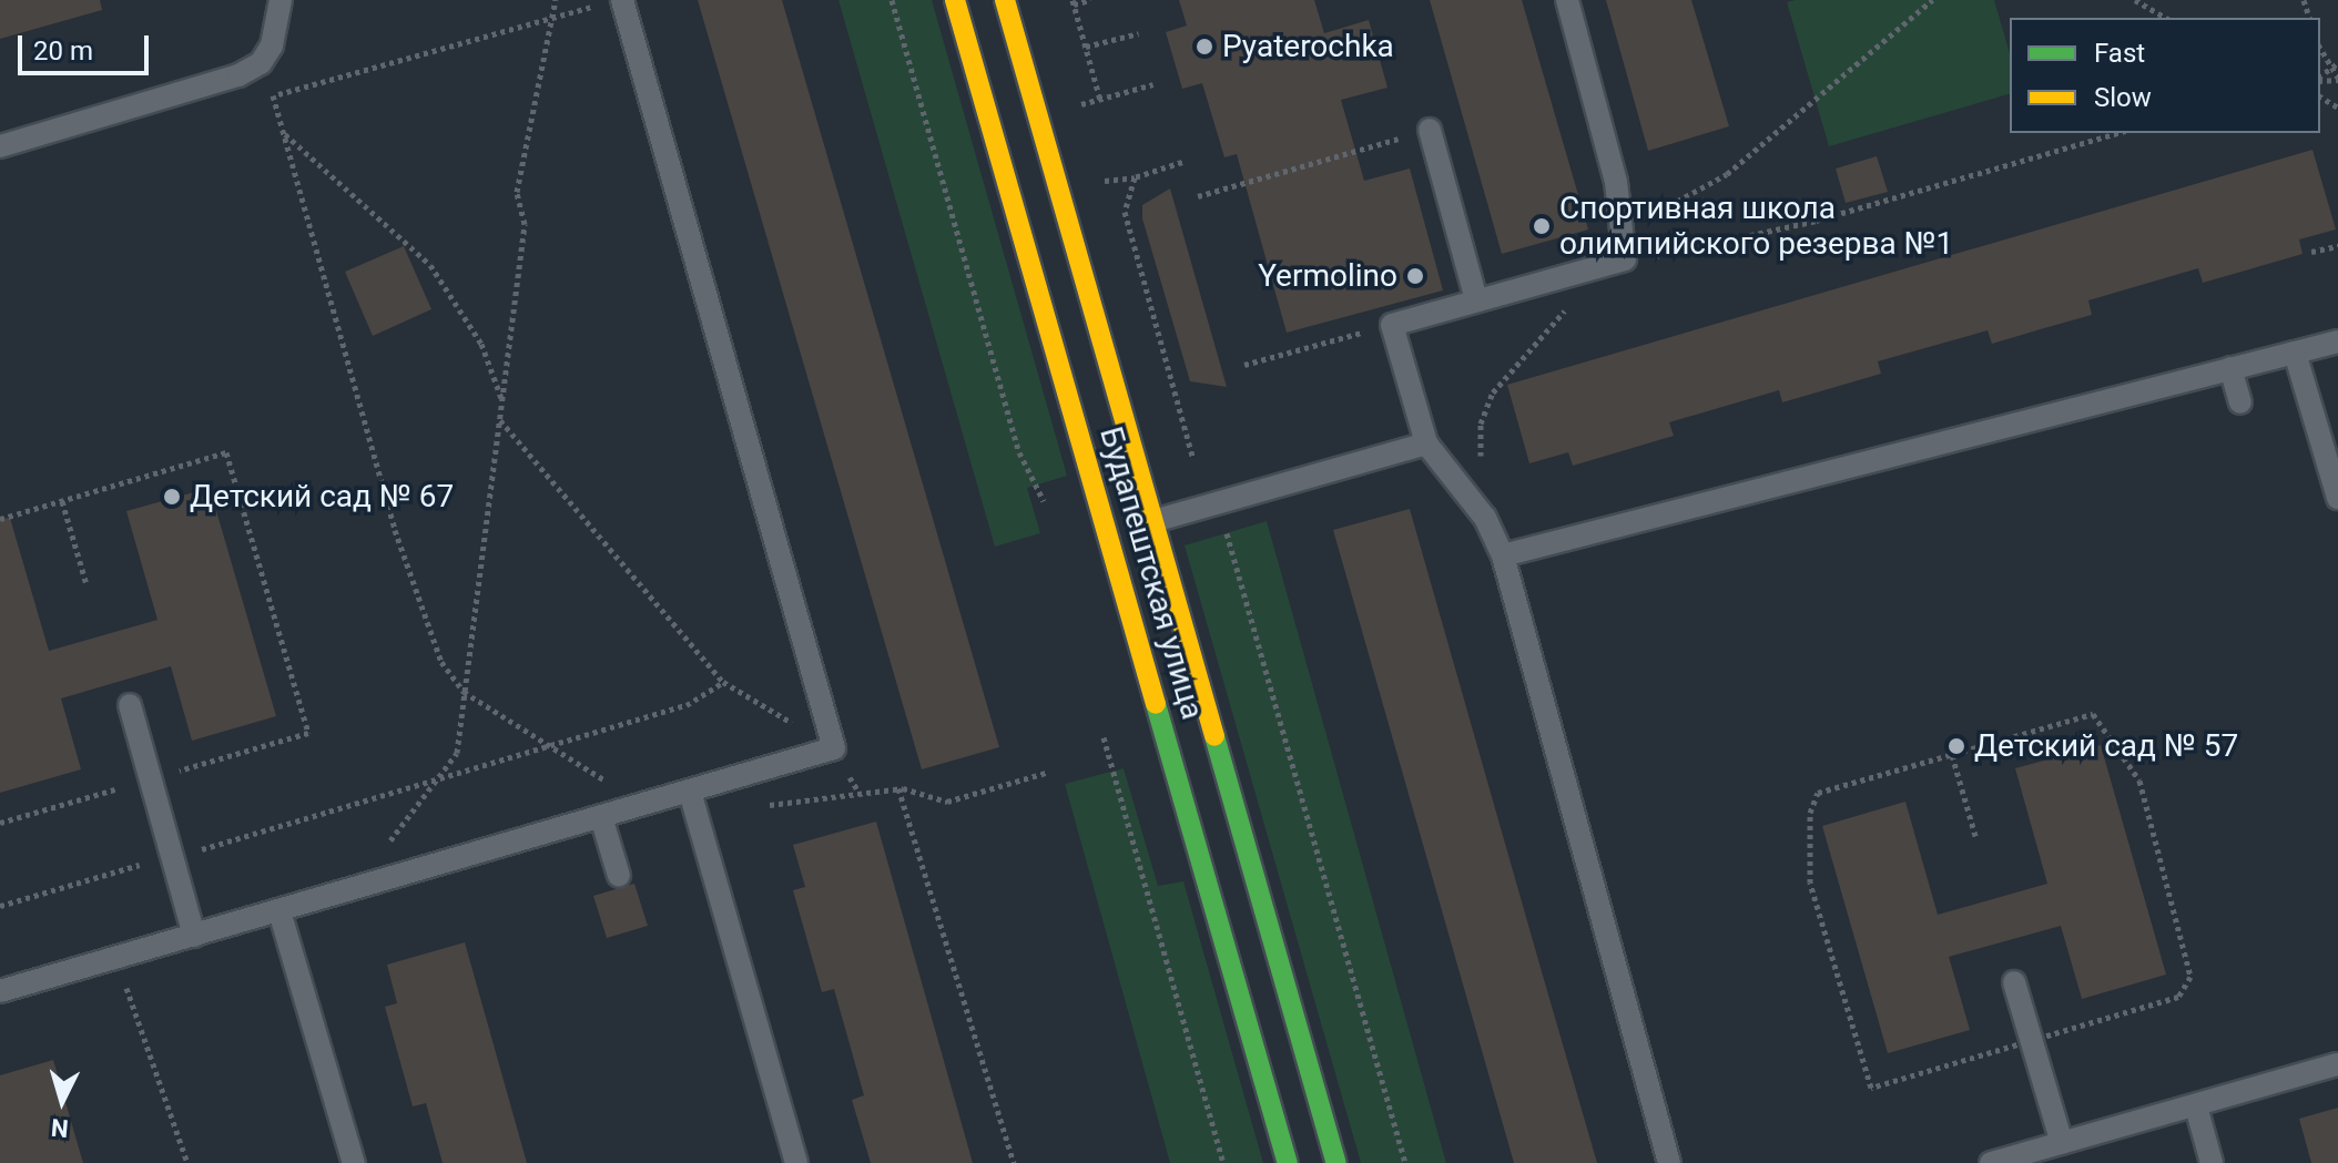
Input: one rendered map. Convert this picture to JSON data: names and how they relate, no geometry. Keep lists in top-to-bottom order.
{
  "streets": {
    "street": ["Будапештская улица"]
  },
  "places": [
    "Pyaterochka",
    "Спортивная школа олимпийского резерва №1",
    "Yermolino",
    "Детский сад № 67",
    "Детский сад № 57"
  ],
  "legend": ["Fast", "Slow"],
  "scale_bar": "20 m",
  "north": "bottom"
}
